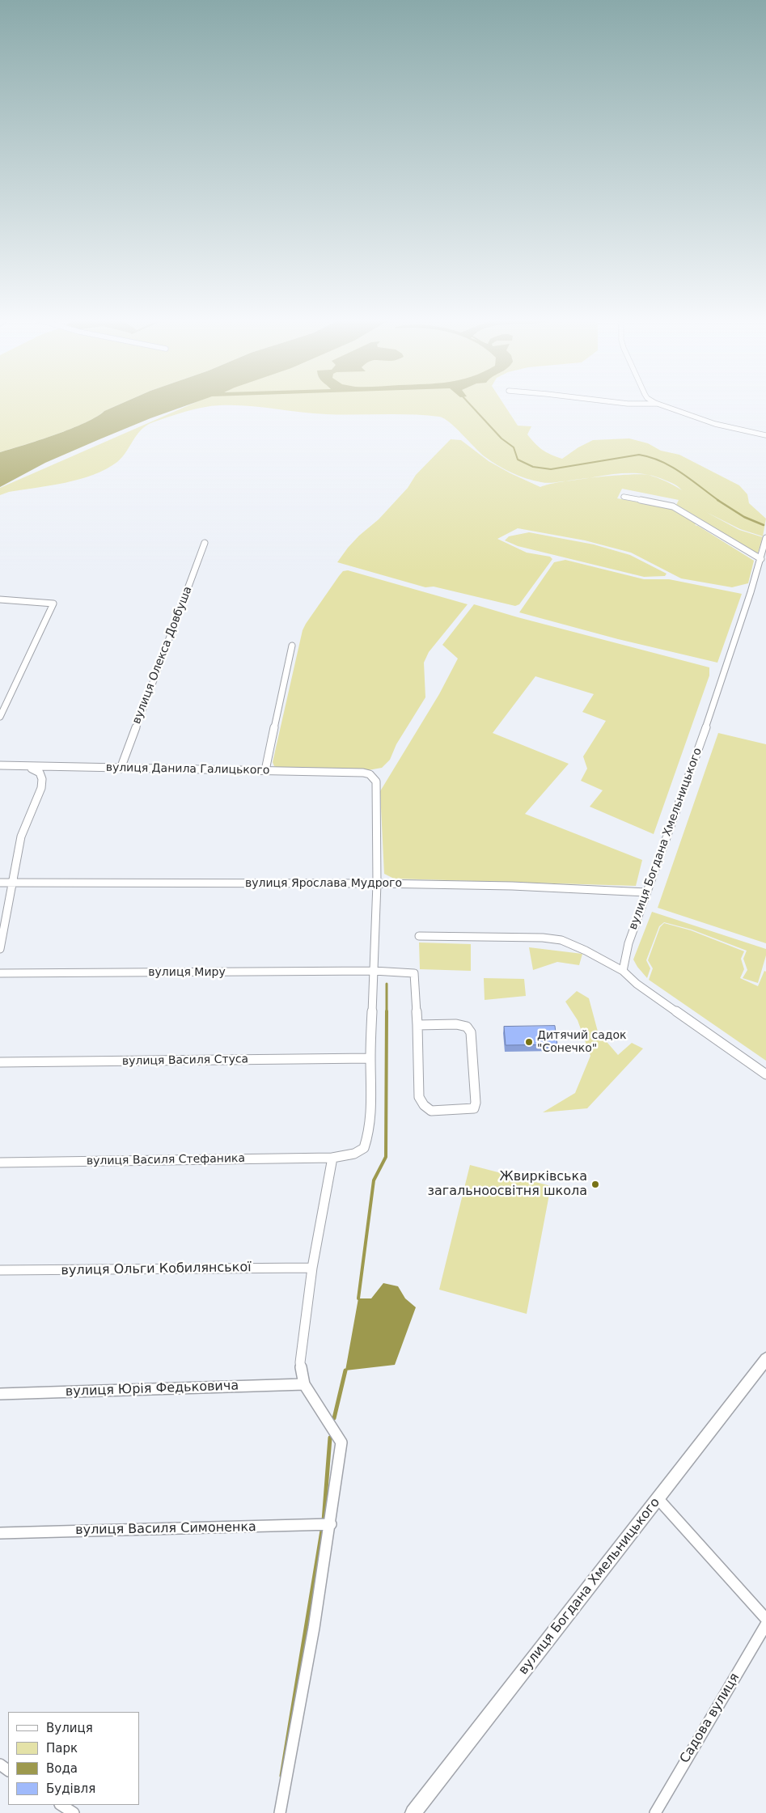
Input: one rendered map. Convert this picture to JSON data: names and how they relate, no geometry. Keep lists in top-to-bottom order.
{
  "streets": {
    "street": [
      "вулиця Олекса Довбуша",
      "вулиця Данила Галицького",
      "вулиця Богдана Хмельницького",
      "вулиця Ярослава Мудрого",
      "вулиця Миру",
      "вулиця Василя Стуса",
      "вулиця Василя Стефаника",
      "вулиця Ольги Кобилянської",
      "вулиця Юрія Федьковича",
      "вулиця Василя Симоненка",
      "Садова вулиця"
    ]
  },
  "crossings": [
    ["вулиця Олекса Довбуша", "вулиця Данила Галицького"],
    ["вулиця Данила Галицького", "вулиця Ярослава Мудрого"],
    ["вулиця Богдана Хмельницького", "вулиця Ярослава Мудрого"],
    ["вулиця Василя Стуса", "вулиця Василя Стефаника"]
  ],
  "places": ["Дитячий садок \"Сонечко\"", "Жвирківська загальноосвітня школа"],
  "legend": [
    "Вулиця",
    "Парк",
    "Вода",
    "Будівля"
  ]
}
